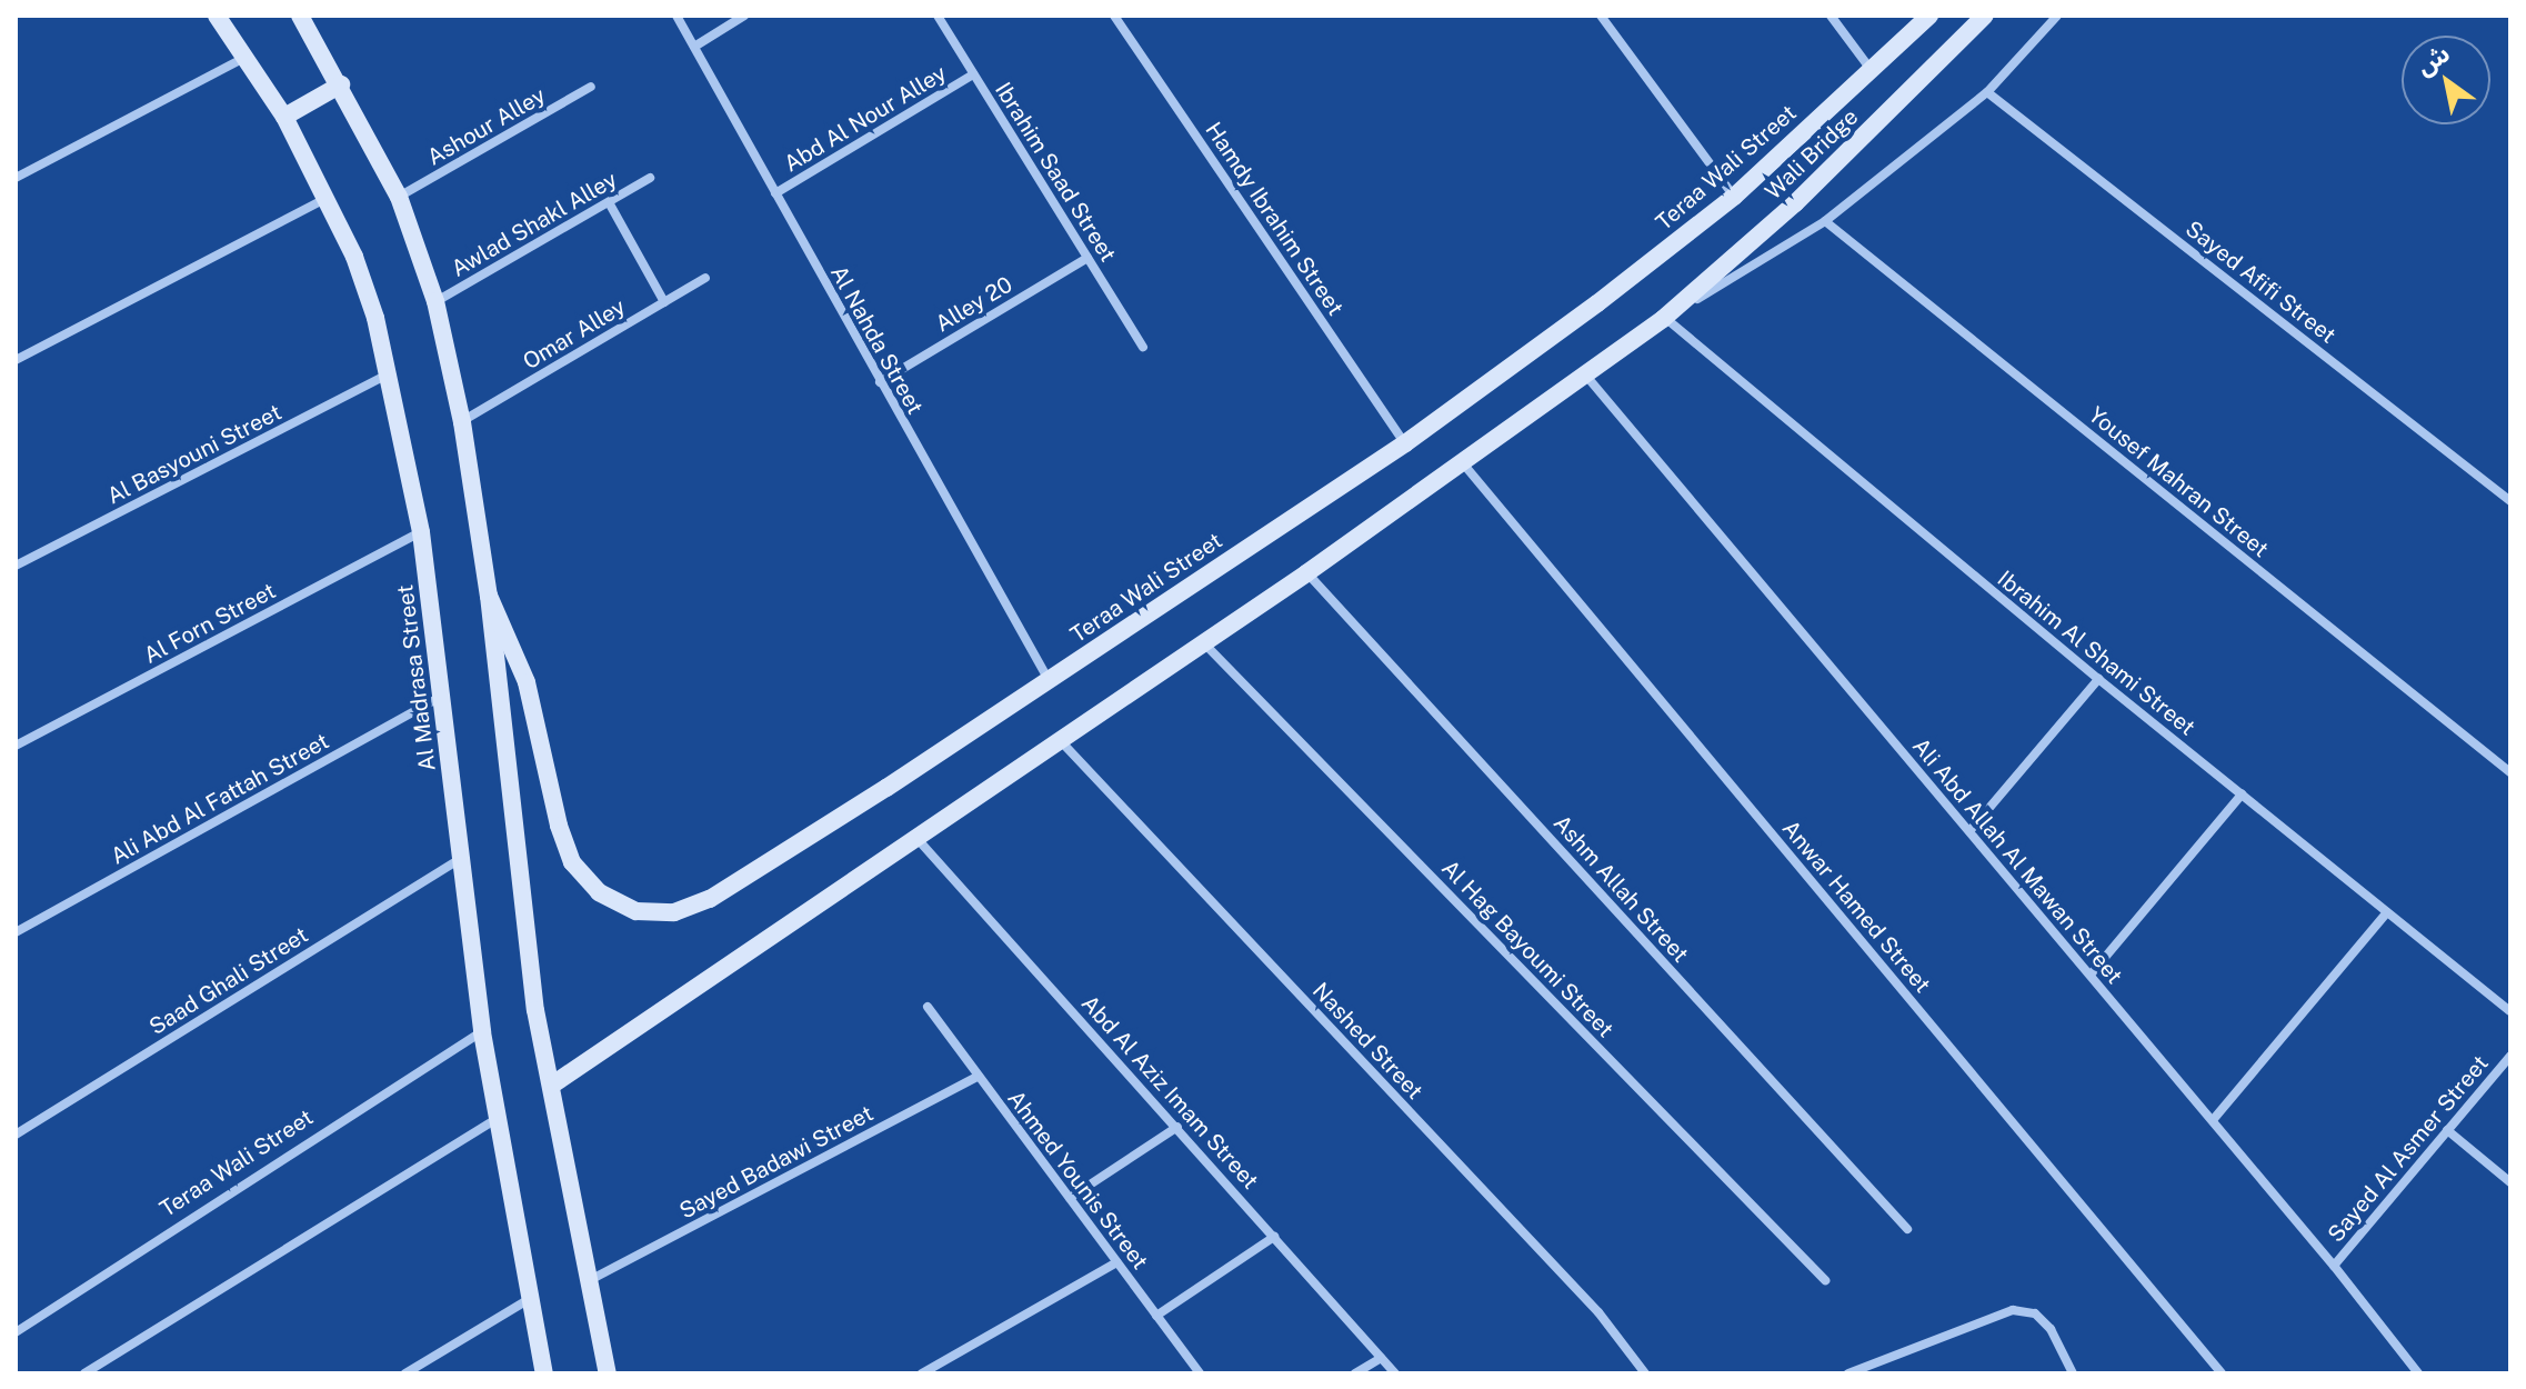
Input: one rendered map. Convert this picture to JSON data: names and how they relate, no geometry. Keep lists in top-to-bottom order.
{
  "streets": {
    "main road": ["Wali Bridge", "Teraa Wali Street", "Al Madrasa Street"],
    "street": [
      "Abd Al Nour Alley",
      "Ashour Alley",
      "Ibrahim Saad Street",
      "Hamdy Ibrahim Street",
      "Awlad Shakl Alley",
      "Sayed Afifi Street",
      "Alley 20",
      "Omar Alley",
      "Al Nahda Street",
      "Al Basyouni Street",
      "Yousef Mahran Street",
      "Al Forn Street",
      "Ibrahim Al Shami Street",
      "Ali Abd Al Fattah Street",
      "Ali Abd Allah Al Mawan Street",
      "Ashm Allah Street",
      "Anwar Hamed Street",
      "Al Hag Bayoumi Street",
      "Saad Ghali Street",
      "Nashed Street",
      "Abd Al Aziz Imam Street",
      "Sayed Al Asmer Street",
      "Sayed Badawi Street",
      "Ahmed Younis Street"
    ]
  },
  "crossings": [
    ["Abd Al Nour Alley", "Ibrahim Saad Street"],
    ["Abd Al Nour Alley", "Al Nahda Street"],
    ["Wali Bridge", "Ibrahim Al Shami Street"],
    ["Teraa Wali Street", "Hamdy Ibrahim Street"],
    ["Teraa Wali Street", "Al Nahda Street"],
    ["Teraa Wali Street", "Al Madrasa Street"],
    ["Ibrahim Saad Street", "Alley 20"],
    ["Alley 20", "Al Nahda Street"],
    ["Al Basyouni Street", "Al Madrasa Street"],
    ["Al Forn Street", "Al Madrasa Street"],
    ["Al Madrasa Street", "Ali Abd Al Fattah Street"],
    ["Al Madrasa Street", "Saad Ghali Street"],
    ["Ali Abd Allah Al Mawan Street", "Sayed Al Asmer Street"],
    ["Sayed Badawi Street", "Ahmed Younis Street"]
  ],
  "north": "top left"
}
